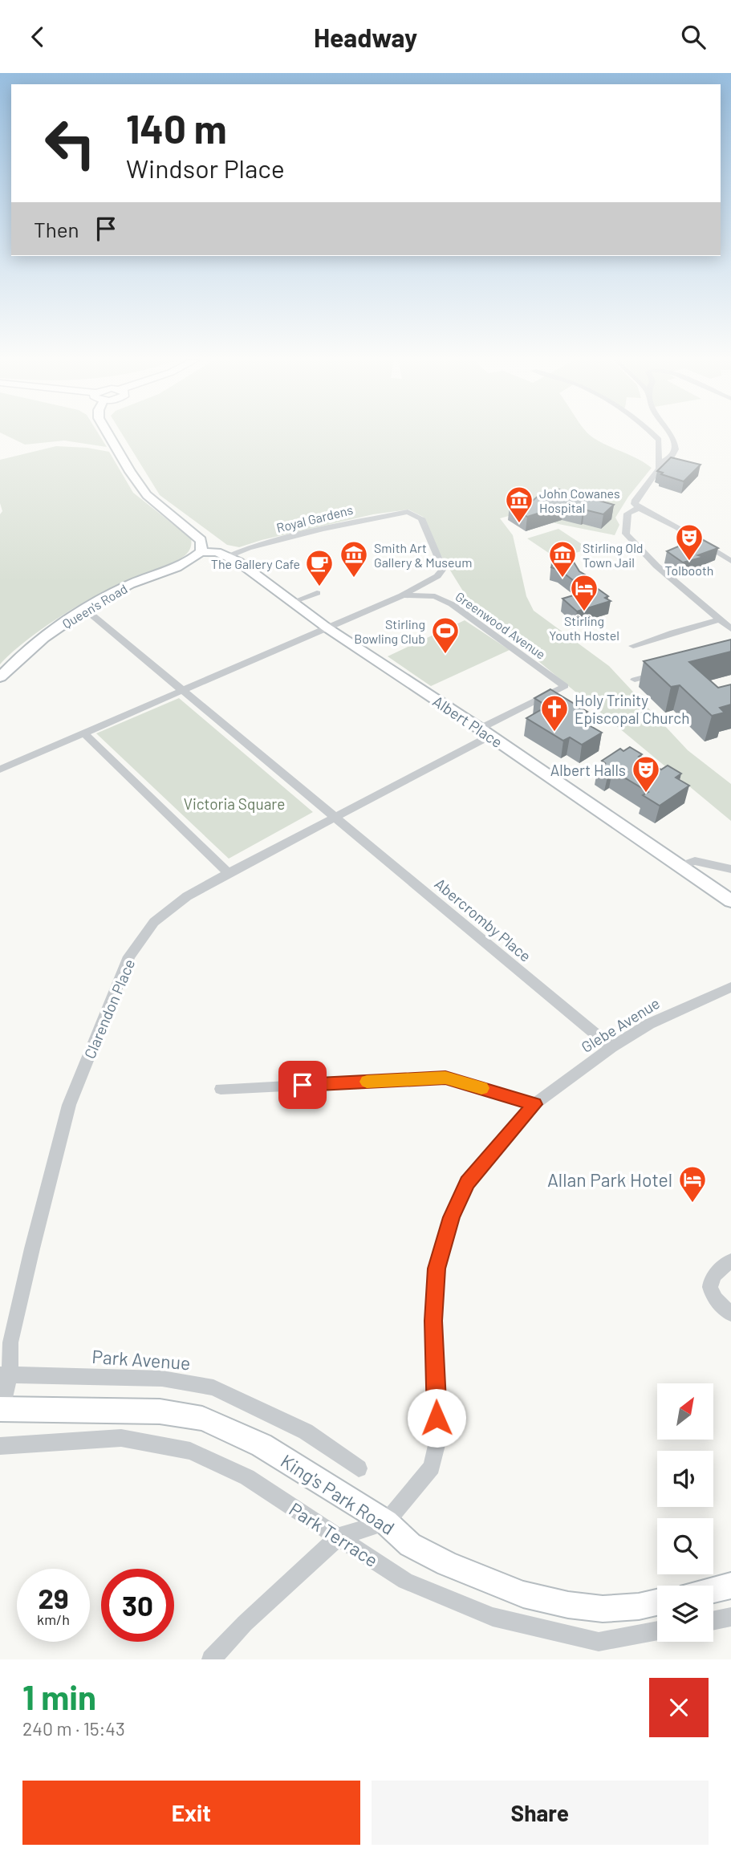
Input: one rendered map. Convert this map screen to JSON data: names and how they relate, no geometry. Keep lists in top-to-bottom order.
{
  "streets": {
    "street": [
      "Royal Gardens",
      "Queen's Road",
      "Greenwood Avenue",
      "Albert Place",
      "Abercromby Place",
      "Clarendon Place",
      "Glebe Avenue",
      "Park Avenue",
      "King's Park Road",
      "Park Terrace"
    ]
  },
  "crossings": [
    ["Royal Gardens", "Greenwood Avenue"],
    ["Royal Gardens", "Albert Place"],
    ["Queen's Road", "Albert Place"],
    ["Greenwood Avenue", "Clarendon Place"],
    ["Albert Place", "Clarendon Place"],
    ["Abercromby Place", "Clarendon Place"],
    ["Abercromby Place", "Glebe Avenue"],
    ["Clarendon Place", "Park Avenue"],
    ["Clarendon Place", "King's Park Road"],
    ["Glebe Avenue", "King's Park Road"]
  ],
  "parks": ["Victoria Square"],
  "places": {
    "museum": ["John Cowanes Hospital", "Smith Art Gallery & Museum", "Stirling Old Town Jail"],
    "theatre": ["Tolbooth", "Albert Halls"],
    "cafe": ["The Gallery Cafe"],
    "hotel": ["Stirling Youth Hostel", "Allan Park Hotel"],
    "sports": ["Stirling Bowling Club"],
    "church": ["Holy Trinity Episcopal Church"]
  },
  "north": "top right",
  "page": {
    "header": "Headway",
    "turn": ["140 m", "Windsor Place"],
    "then": "Then",
    "speed": "29 km/h",
    "limit": "30",
    "heading": ["1 min", "240 m · 15:43"],
    "buttons": ["Exit", "Share"]
  }
}
